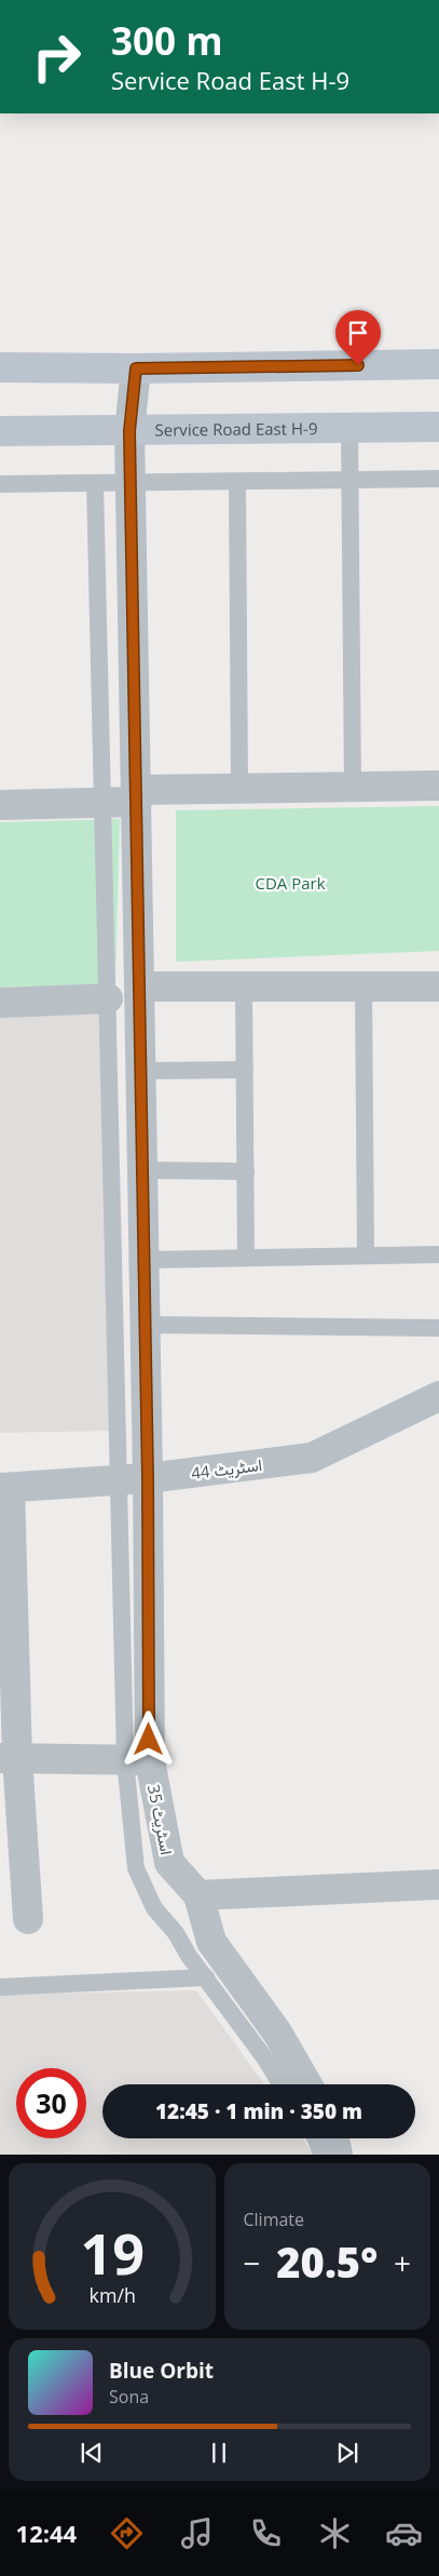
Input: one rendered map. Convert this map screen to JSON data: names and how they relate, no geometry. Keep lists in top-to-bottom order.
{
  "streets": {
    "main road": ["Service Road East H-9"],
    "street": ["اسٹریٹ 44", "اسٹریٹ 35"]
  },
  "crossings": [
    ["Service Road East H-9", "اسٹریٹ 35"],
    ["اسٹریٹ 44", "اسٹریٹ 35"]
  ],
  "parks": ["CDA Park"],
  "page": {
    "turn": ["300 m", "Service Road East H-9"],
    "limit": "30",
    "trip": "12:45 · 1 min · 350 m",
    "tile": "Climate",
    "heat": ["−", "20.5°", "+"],
    "song": ["Blue Orbit", "Sona"],
    "tabs": "12:44",
    "gauge": ["19", "km/h"]
  }
}
